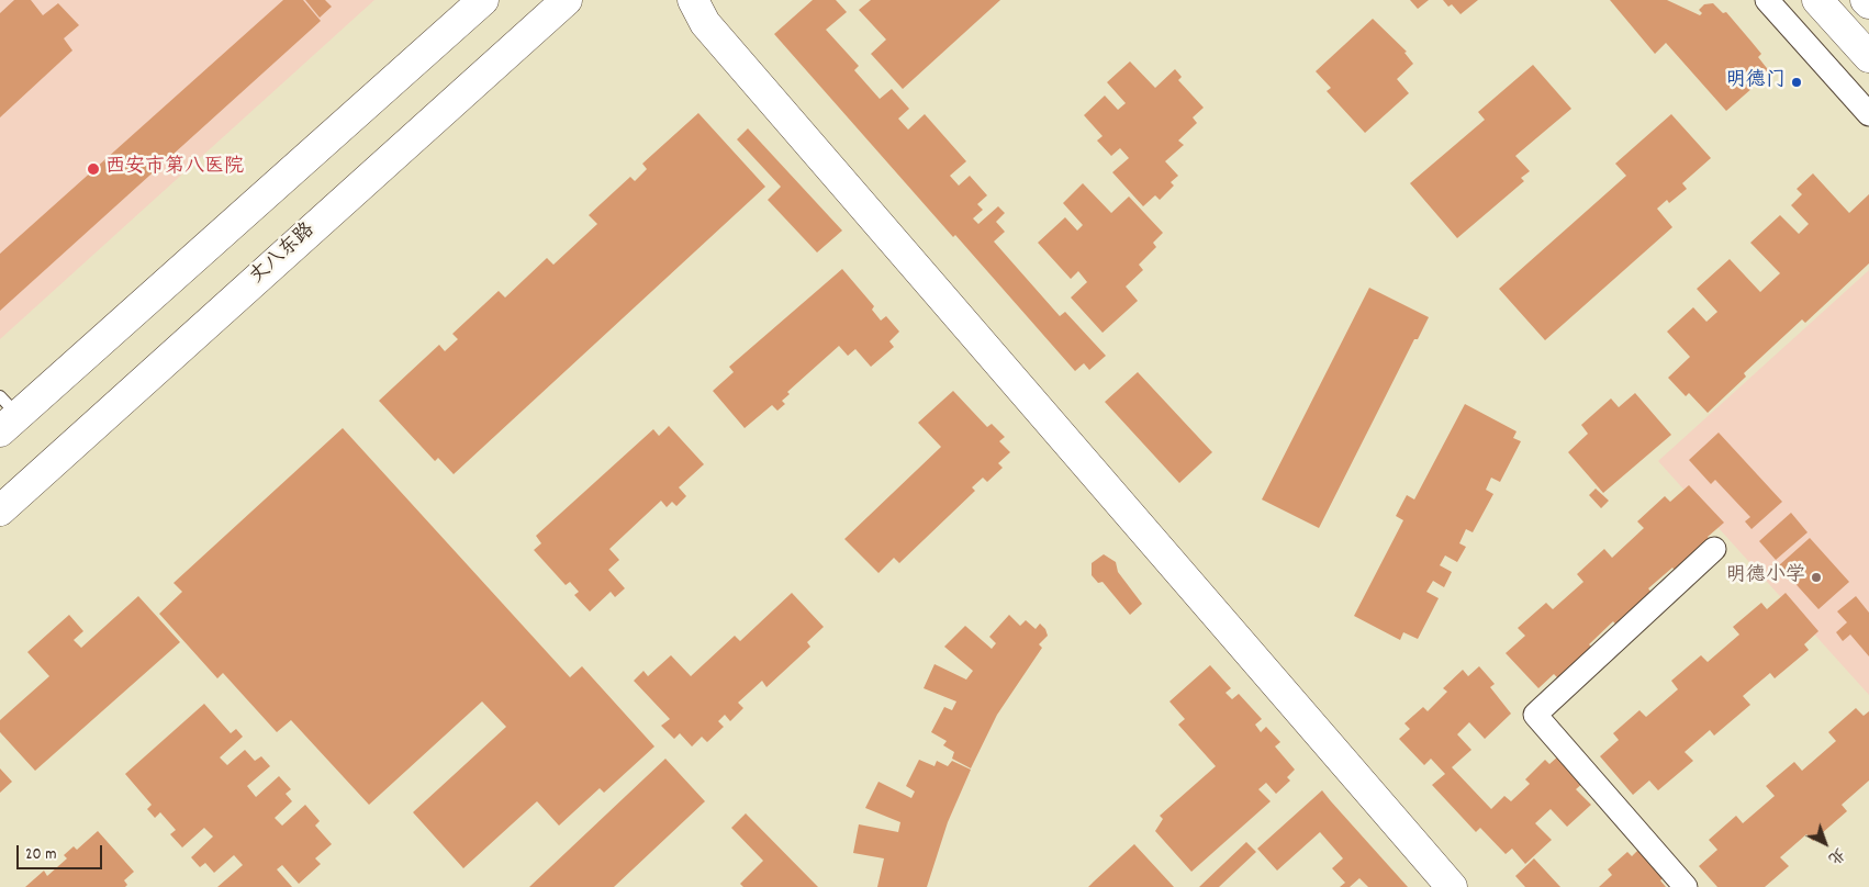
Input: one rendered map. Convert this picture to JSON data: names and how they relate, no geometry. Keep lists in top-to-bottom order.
{
  "streets": {
    "main road": ["丈八东路"]
  },
  "places": ["明德门", "西安市第八医院", "明德小学"],
  "scale_bar": "20 m",
  "north": "bottom right"
}
